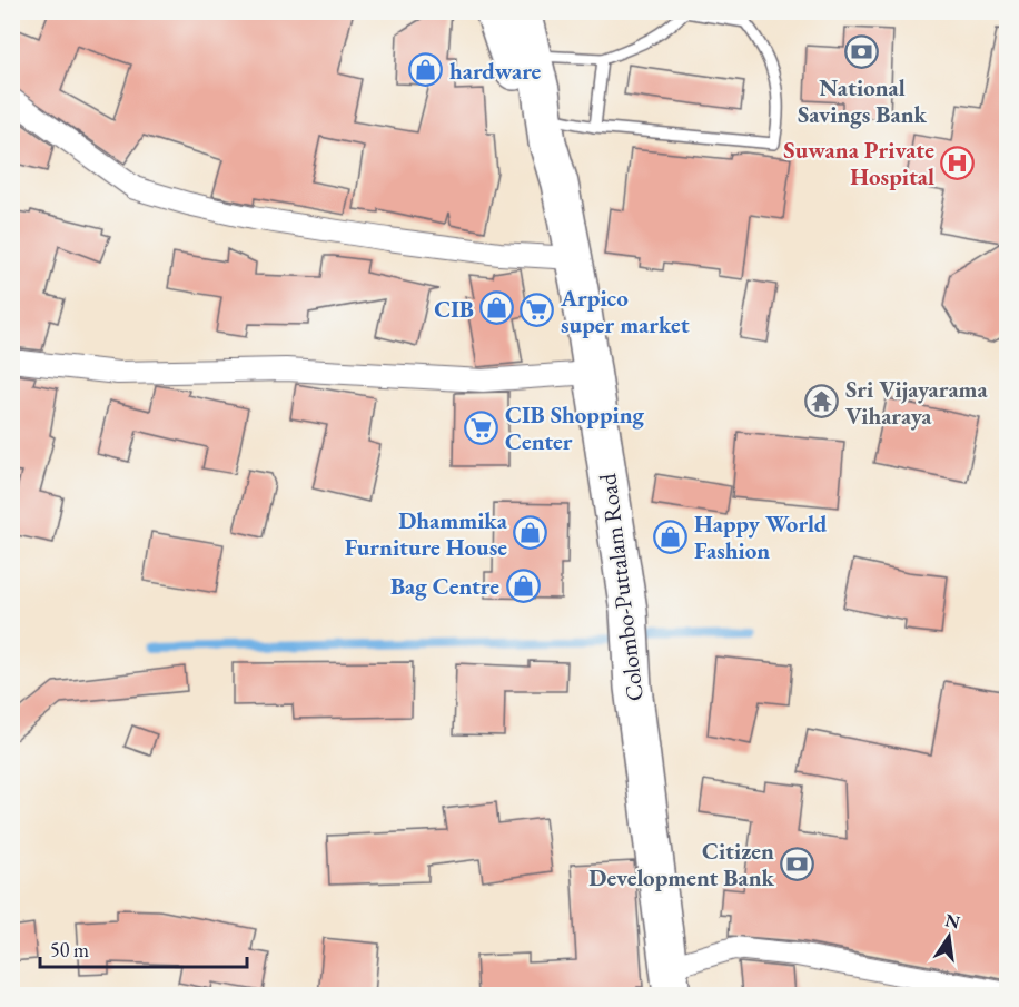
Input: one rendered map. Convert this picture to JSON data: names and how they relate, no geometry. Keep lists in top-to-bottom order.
{
  "streets": {
    "highway": ["Colombo-Puttalam Road"]
  },
  "places": {
    "bank": ["National Savings Bank", "Citizen Development Bank"],
    "shop": [
      "hardware",
      "CIB",
      "Dhammika Furniture House",
      "Happy World Fashion",
      "Bag Centre"
    ],
    "hospital": ["Suwana Private Hospital"],
    "supermarket": ["Arpico super market", "CIB Shopping Center"],
    "temple": ["Sri Vijayarama Viharaya"]
  },
  "scale_bar": "50 m",
  "north": "top"
}
